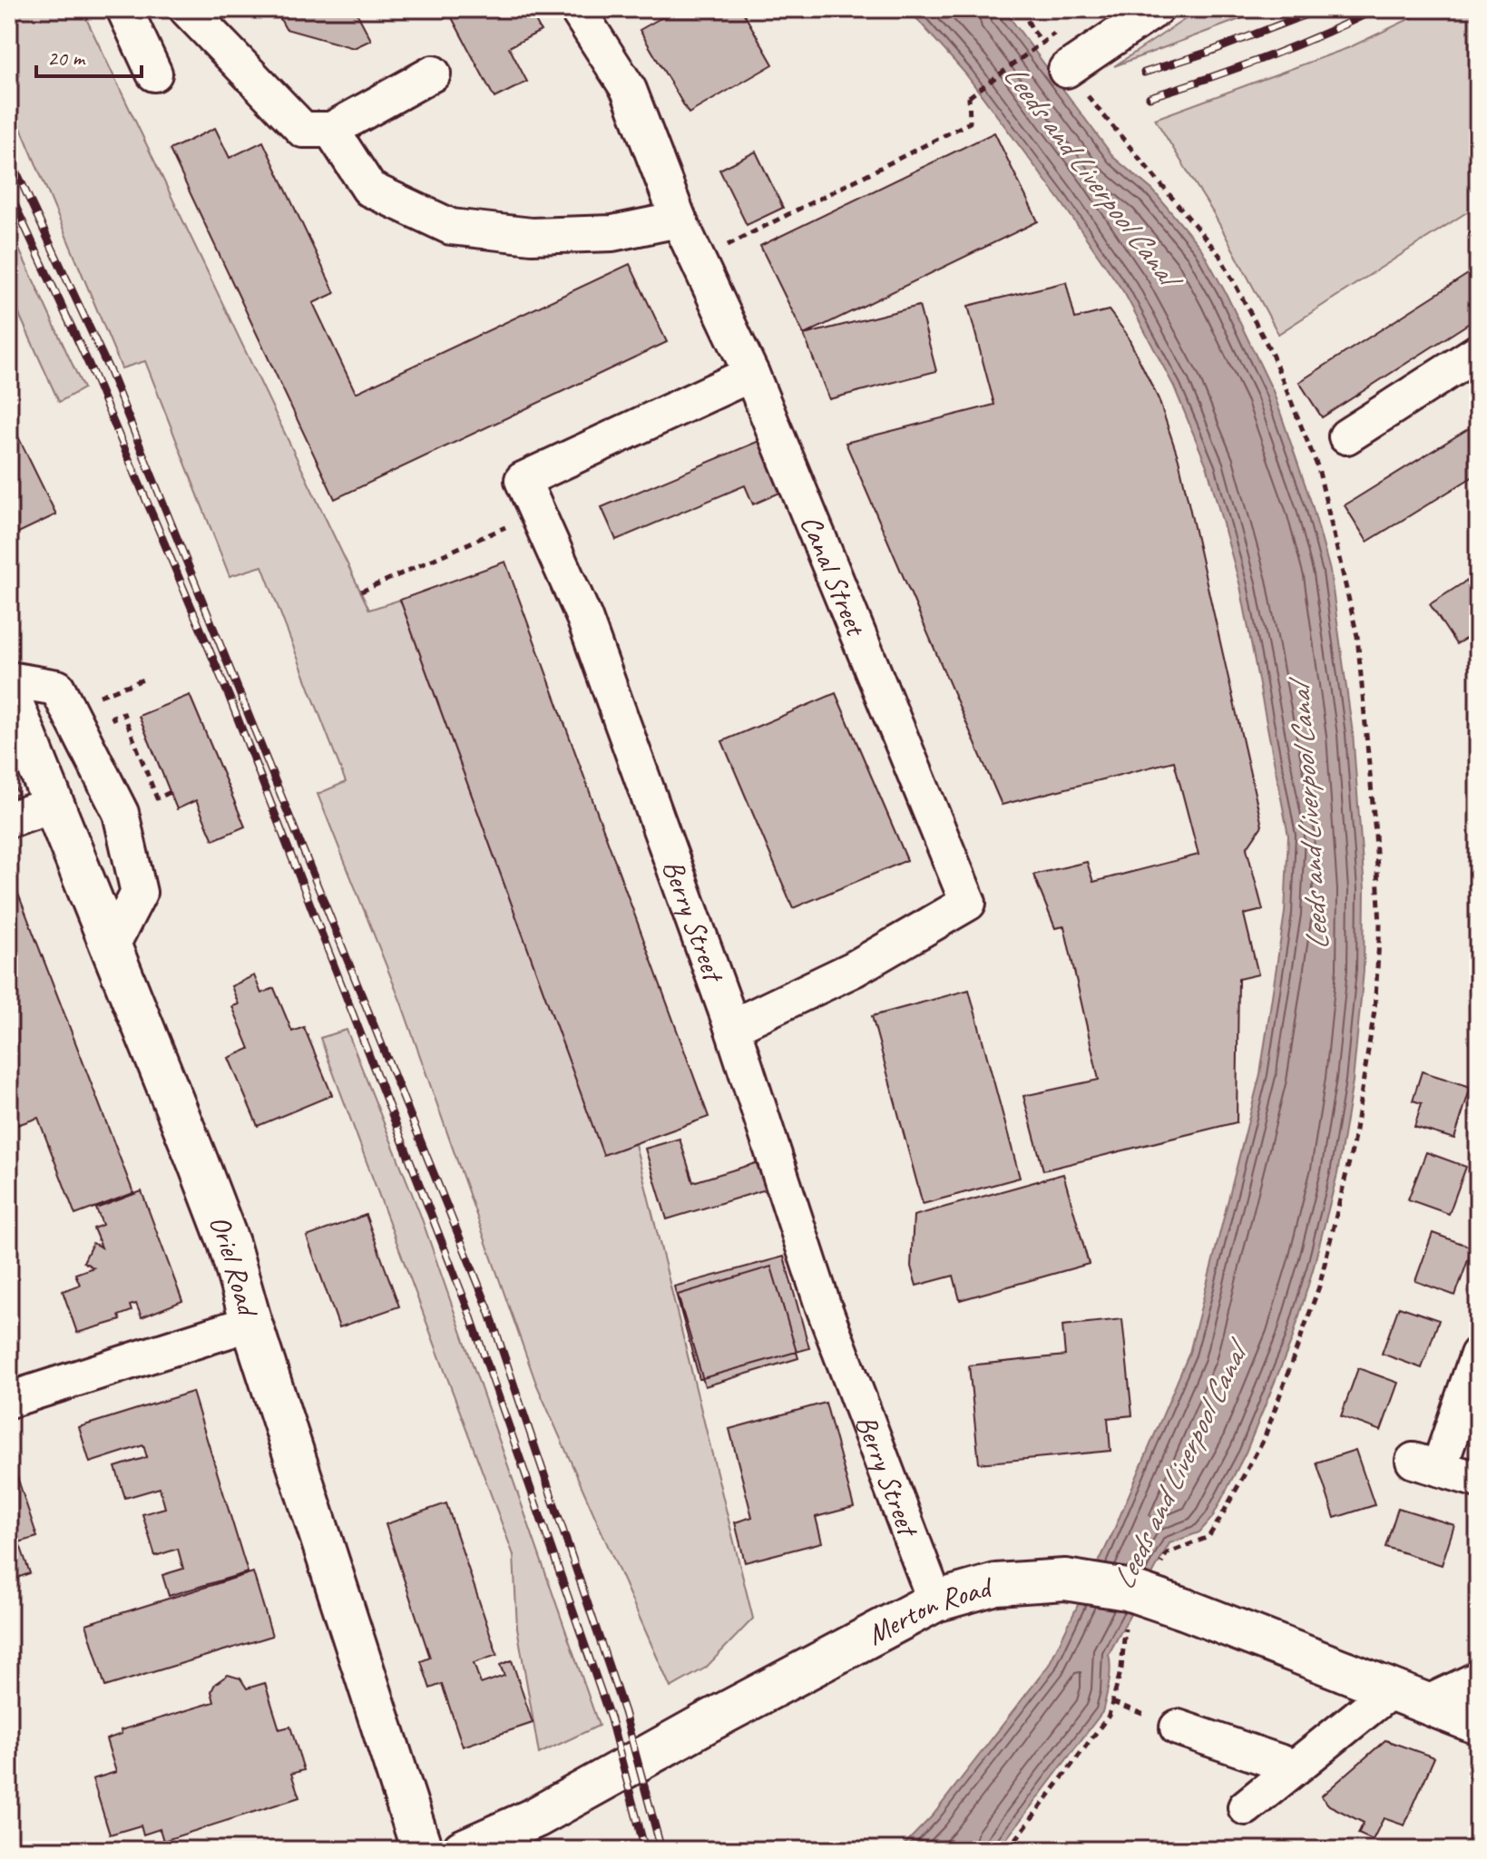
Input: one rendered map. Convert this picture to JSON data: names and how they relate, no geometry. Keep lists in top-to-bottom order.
{
  "streets": {
    "main road": ["Oriel Road", "Merton Road"],
    "street": ["Canal Street", "Berry Street"]
  },
  "crossings": [
    ["Canal Street", "Berry Street"],
    ["Berry Street", "Merton Road"]
  ],
  "water": ["Leeds and Liverpool Canal"],
  "scale_bar": "20 m"
}
